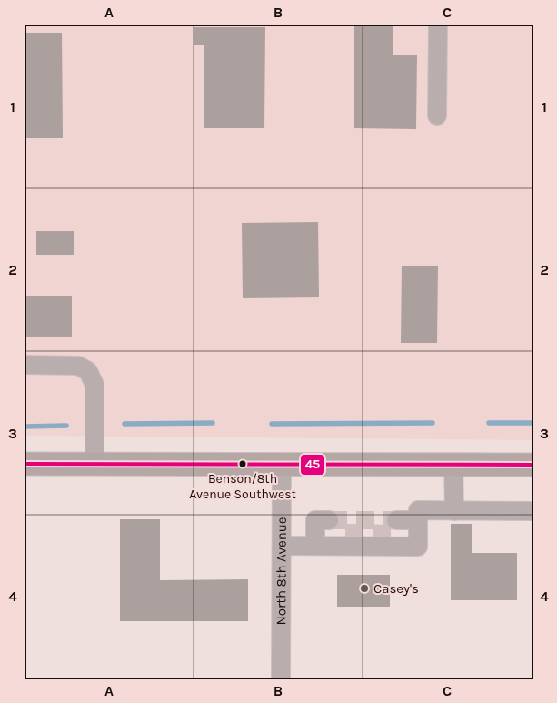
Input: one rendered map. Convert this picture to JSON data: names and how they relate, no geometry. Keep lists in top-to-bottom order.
{
  "streets": {
    "street": ["North 8th Avenue"]
  },
  "places": ["Benson/8th Avenue Southwest", "Casey's"],
  "lines": ["transit line 45"],
  "grid": {
    "columns": ["A", "B", "C"],
    "rows": [
      "1",
      "2",
      "3",
      "4"
    ]
  }
}
